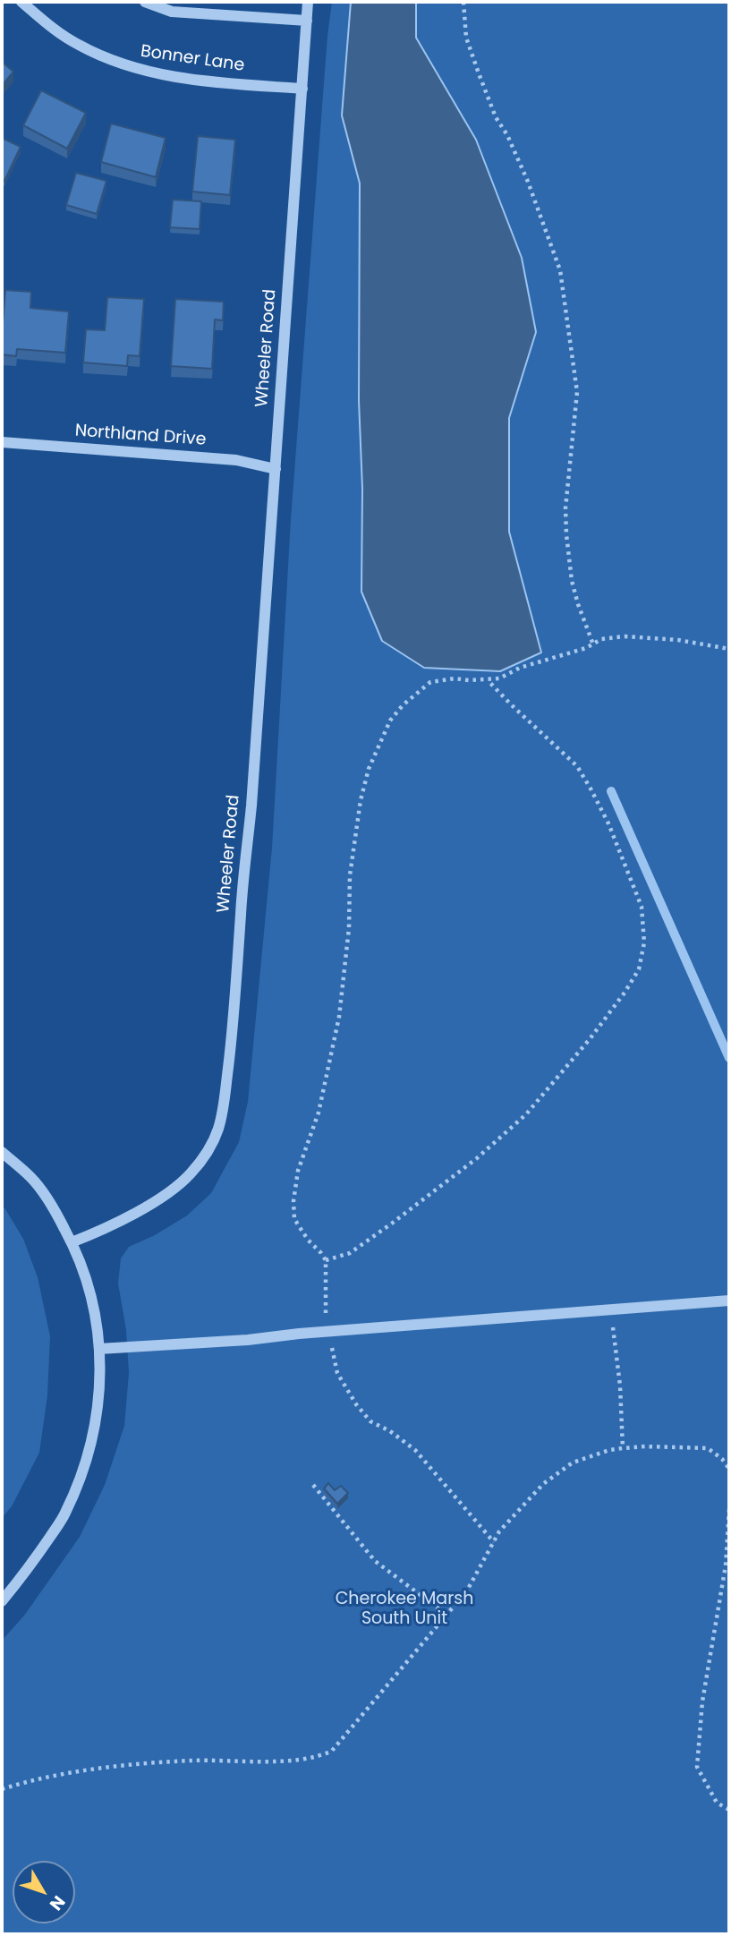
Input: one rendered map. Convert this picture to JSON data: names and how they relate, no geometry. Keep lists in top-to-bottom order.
{
  "streets": {
    "street": ["Bonner Lane", "Wheeler Road", "Northland Drive"]
  },
  "crossings": [
    ["Bonner Lane", "Wheeler Road"],
    ["Wheeler Road", "Northland Drive"]
  ],
  "parks": ["Cherokee Marsh South Unit"],
  "north": "bottom right"
}
